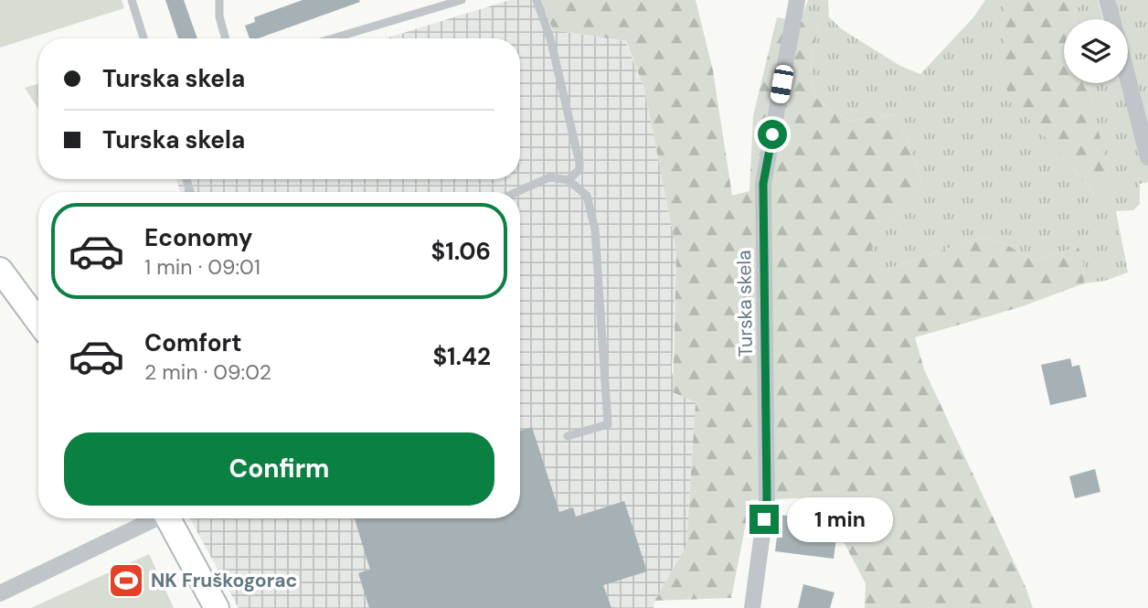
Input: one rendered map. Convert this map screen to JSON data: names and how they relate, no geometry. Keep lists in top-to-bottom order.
{
  "streets": {
    "street": ["Turska skela"]
  },
  "places": {
    "sports": ["NK Fruškogorac"]
  },
  "page": {
    "banner": ["Turska skela", "Turska skela"],
    "list": [
      {
        "name": "Economy",
        "note": "1 min · 09:01",
        "value": "$1.06"
      },
      {
        "name": "Comfort",
        "note": "2 min · 09:02",
        "value": "$1.42"
      }
    ],
    "buttons": "Confirm",
    "bubble": "1 min"
  }
}
